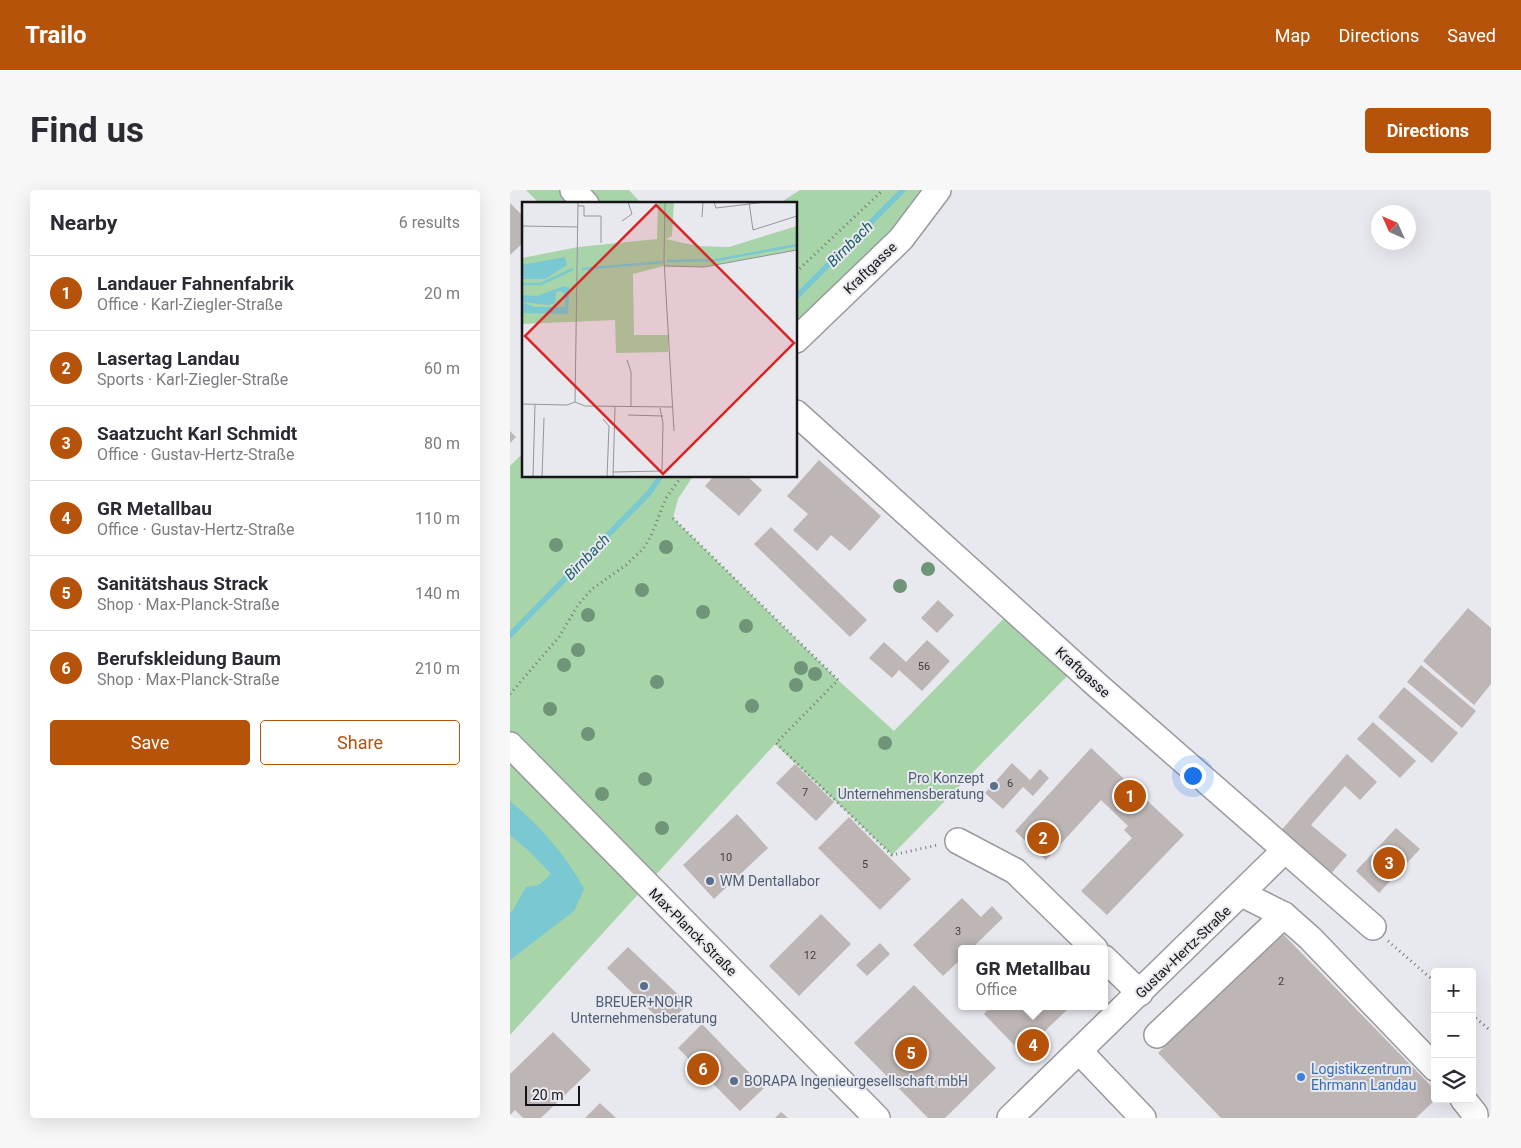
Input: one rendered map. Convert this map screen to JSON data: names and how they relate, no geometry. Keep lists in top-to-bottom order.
{
  "streets": {
    "street": ["Kraftgasse", "Max-Planck-Straße", "Gustav-Hertz-Straße"]
  },
  "crossings": [
    ["Kraftgasse", "Gustav-Hertz-Straße"]
  ],
  "water": ["Birnbach"],
  "places": [
    "Pro Konzept Unternehmensberatung",
    "WM Dentallabor",
    "BREUER+NOHR Unternehmensberatung",
    "Logistikzentrum Ehrmann Landau",
    "BORAPA Ingenieurgesellschaft mbH"
  ],
  "house_numbers": [
    "56",
    "6",
    "7",
    "10",
    "5",
    "3",
    "12",
    "2"
  ],
  "scale_bar": "20 m",
  "north": "top left",
  "page": {
    "header": "Trailo",
    "nav": ["Map", "Directions", "Saved"],
    "buttons": [
      "Directions",
      ["Save", "Share"]
    ],
    "title": "Find us",
    "heading": ["Nearby", "6 results"],
    "list": [
      {
        "mark": "1",
        "name": "Landauer Fahnenfabrik",
        "note": "Office · Karl-Ziegler-Straße",
        "value": "20 m"
      },
      {
        "mark": "2",
        "name": "Lasertag Landau",
        "note": "Sports · Karl-Ziegler-Straße",
        "value": "60 m"
      },
      {
        "mark": "3",
        "name": "Saatzucht Karl Schmidt",
        "note": "Office · Gustav-Hertz-Straße",
        "value": "80 m"
      },
      {
        "mark": "4",
        "name": "GR Metallbau",
        "note": "Office · Gustav-Hertz-Straße",
        "value": "110 m"
      },
      {
        "mark": "5",
        "name": "Sanitätshaus Strack",
        "note": "Shop · Max-Planck-Straße",
        "value": "140 m"
      },
      {
        "mark": "6",
        "name": "Berufskleidung Baum",
        "note": "Shop · Max-Planck-Straße",
        "value": "210 m"
      }
    ],
    "pins": [
      "1",
      "2",
      "3",
      "4",
      "5",
      "6"
    ],
    "popup": ["GR Metallbau", "Office"],
    "map_buttons": ["+", "−"],
    "scale": "20 m"
  }
}
